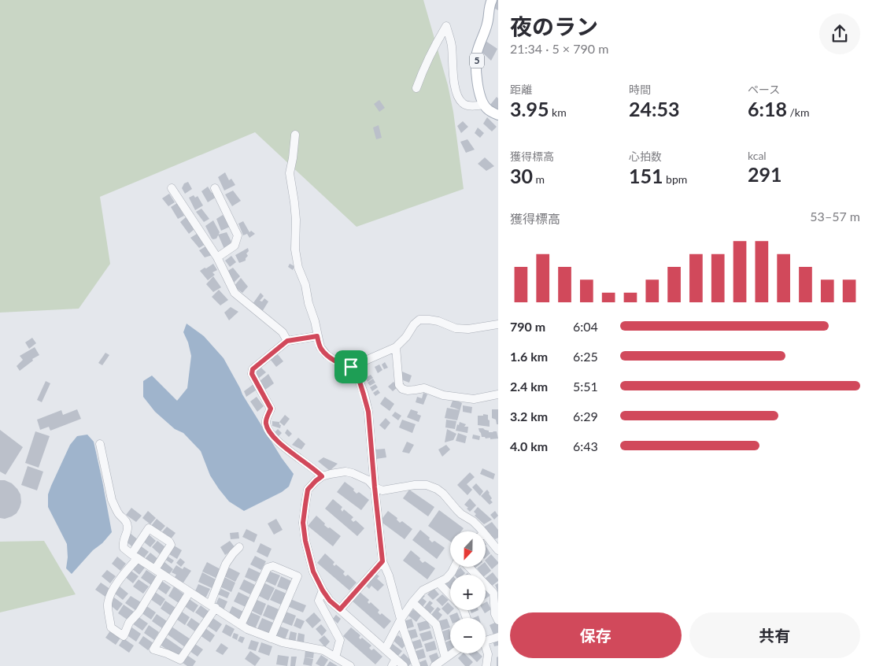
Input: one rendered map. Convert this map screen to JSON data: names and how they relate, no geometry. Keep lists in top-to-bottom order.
{
  "streets": {
    "main road": ["5"]
  },
  "north": "bottom",
  "page": {
    "heading": ["夜のラン", "21:34 · 5 × 790 m"],
    "stats": [
      ["距離", "3.95 km"],
      ["時間", "24:53"],
      ["ペース", "6:18 /km"],
      ["獲得標高", "30 m"],
      ["心拍数", "151 bpm"],
      ["kcal", "291"]
    ],
    "chart": ["獲得標高", "53–57 m"],
    "list": [
      {
        "name": "790 m",
        "note": "6:04"
      },
      {
        "name": "1.6 km",
        "note": "6:25"
      },
      {
        "name": "2.4 km",
        "note": "5:51"
      },
      {
        "name": "3.2 km",
        "note": "6:29"
      },
      {
        "name": "4.0 km",
        "note": "6:43"
      }
    ],
    "map_buttons": ["+", "−"],
    "buttons": ["保存", "共有"]
  }
}
